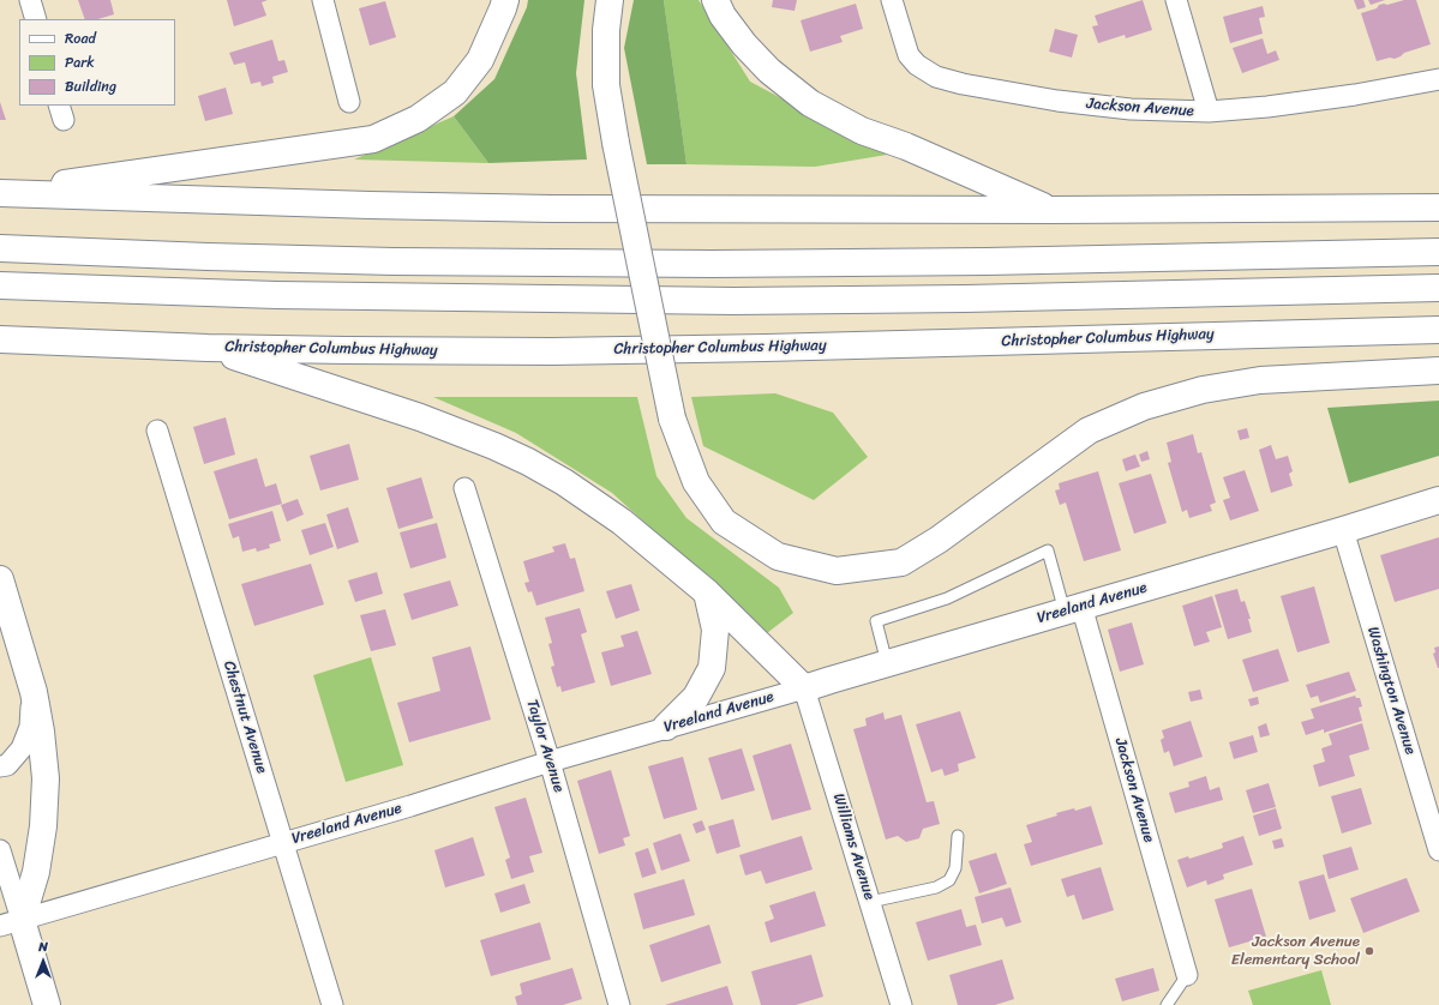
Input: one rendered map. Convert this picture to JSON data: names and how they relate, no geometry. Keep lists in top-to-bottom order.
{
  "streets": {
    "main road": ["Christopher Columbus Highway", "Vreeland Avenue"],
    "street": [
      "Jackson Avenue",
      "Washington Avenue",
      "Chestnut Avenue",
      "Taylor Avenue",
      "Williams Avenue"
    ]
  },
  "crossings": [
    ["Jackson Avenue", "Vreeland Avenue"],
    ["Vreeland Avenue", "Washington Avenue"],
    ["Vreeland Avenue", "Chestnut Avenue"],
    ["Vreeland Avenue", "Taylor Avenue"],
    ["Vreeland Avenue", "Williams Avenue"]
  ],
  "places": ["Jackson Avenue Elementary School"],
  "legend": ["Road", "Park", "Building"],
  "north": "top"
}
